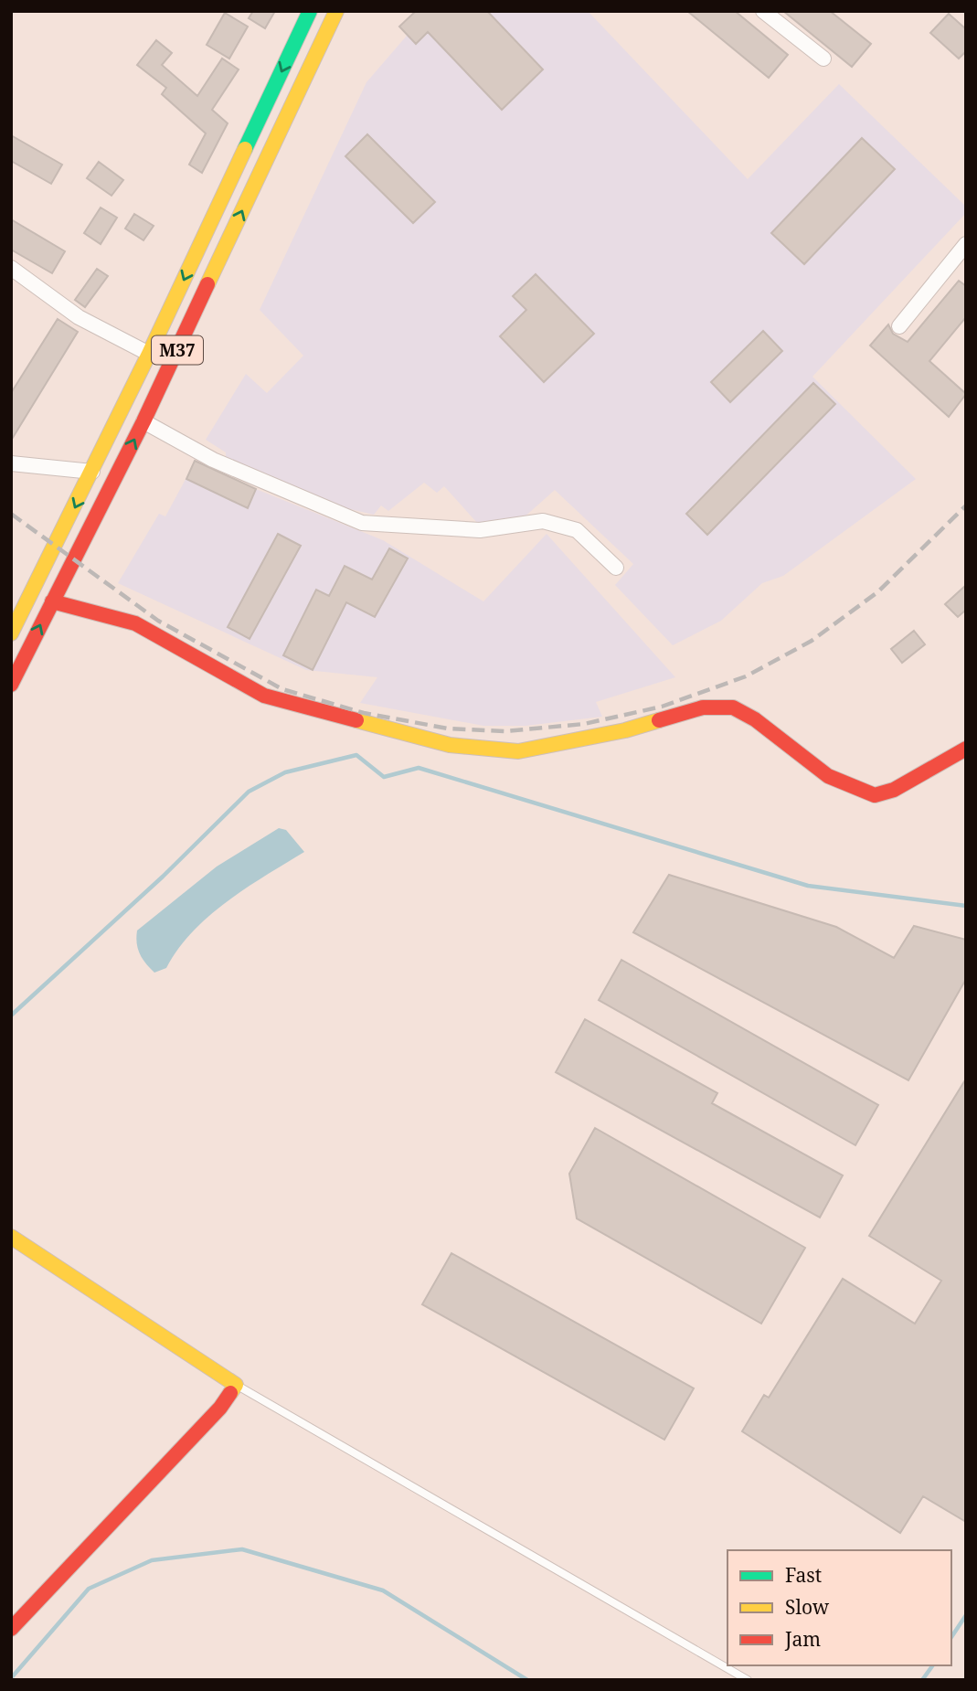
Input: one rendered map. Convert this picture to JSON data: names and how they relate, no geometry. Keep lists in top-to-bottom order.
{
  "streets": {
    "main road": ["M37"]
  },
  "legend": ["Fast", "Slow", "Jam"]
}
